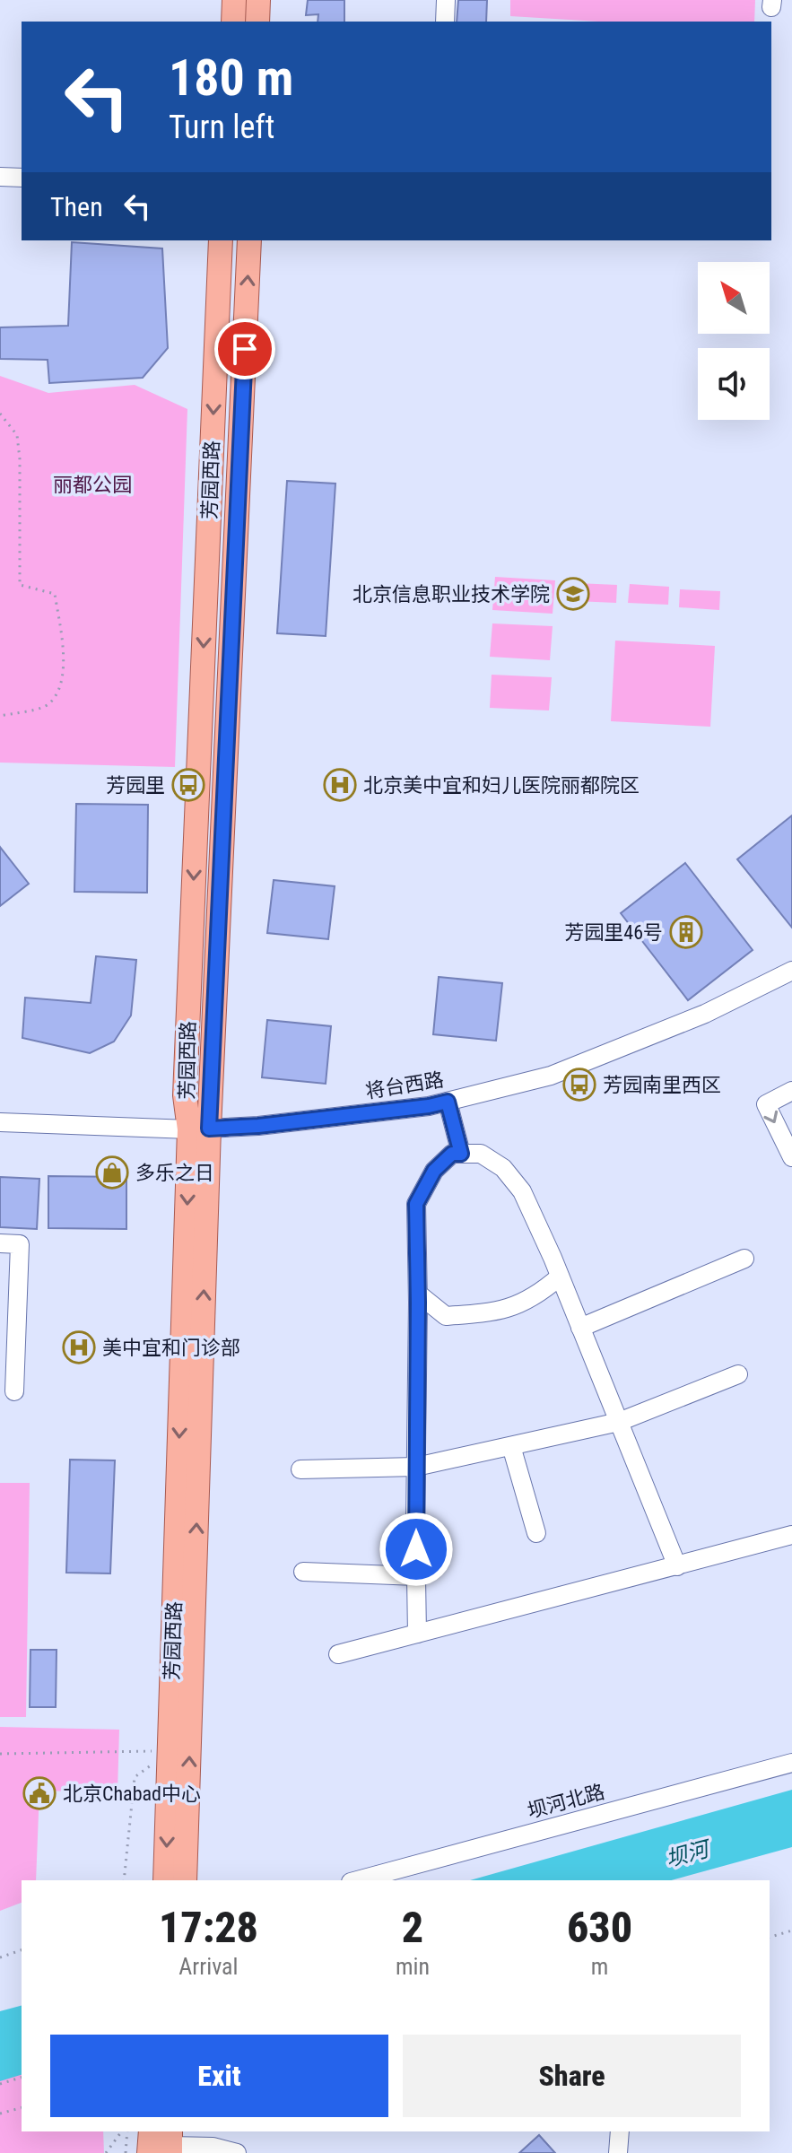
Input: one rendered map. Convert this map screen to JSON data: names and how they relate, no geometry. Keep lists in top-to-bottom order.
{
  "streets": {
    "main road": ["芳园西路"],
    "street": ["将台西路", "坝河北路"]
  },
  "crossings": [
    ["芳园西路", "将台西路"]
  ],
  "water": ["坝河"],
  "parks": ["丽都公园"],
  "places": {
    "school or university": ["北京信息职业技术学院"],
    "bus stop": ["芳园里", "芳园南里西区"],
    "hospital": ["北京美中宜和妇儿医院丽都院区", "美中宜和门诊部"],
    "building": ["芳园里46号"],
    "shop": ["多乐之日"],
    "public building": ["北京Chabad中心"]
  },
  "north": "top left",
  "page": {
    "turn": ["180 m", "Turn left"],
    "then": "Then",
    "eta": [
      "17:28",
      "Arrival",
      "2",
      "min",
      "630",
      "m"
    ],
    "buttons": ["Exit", "Share"]
  }
}
